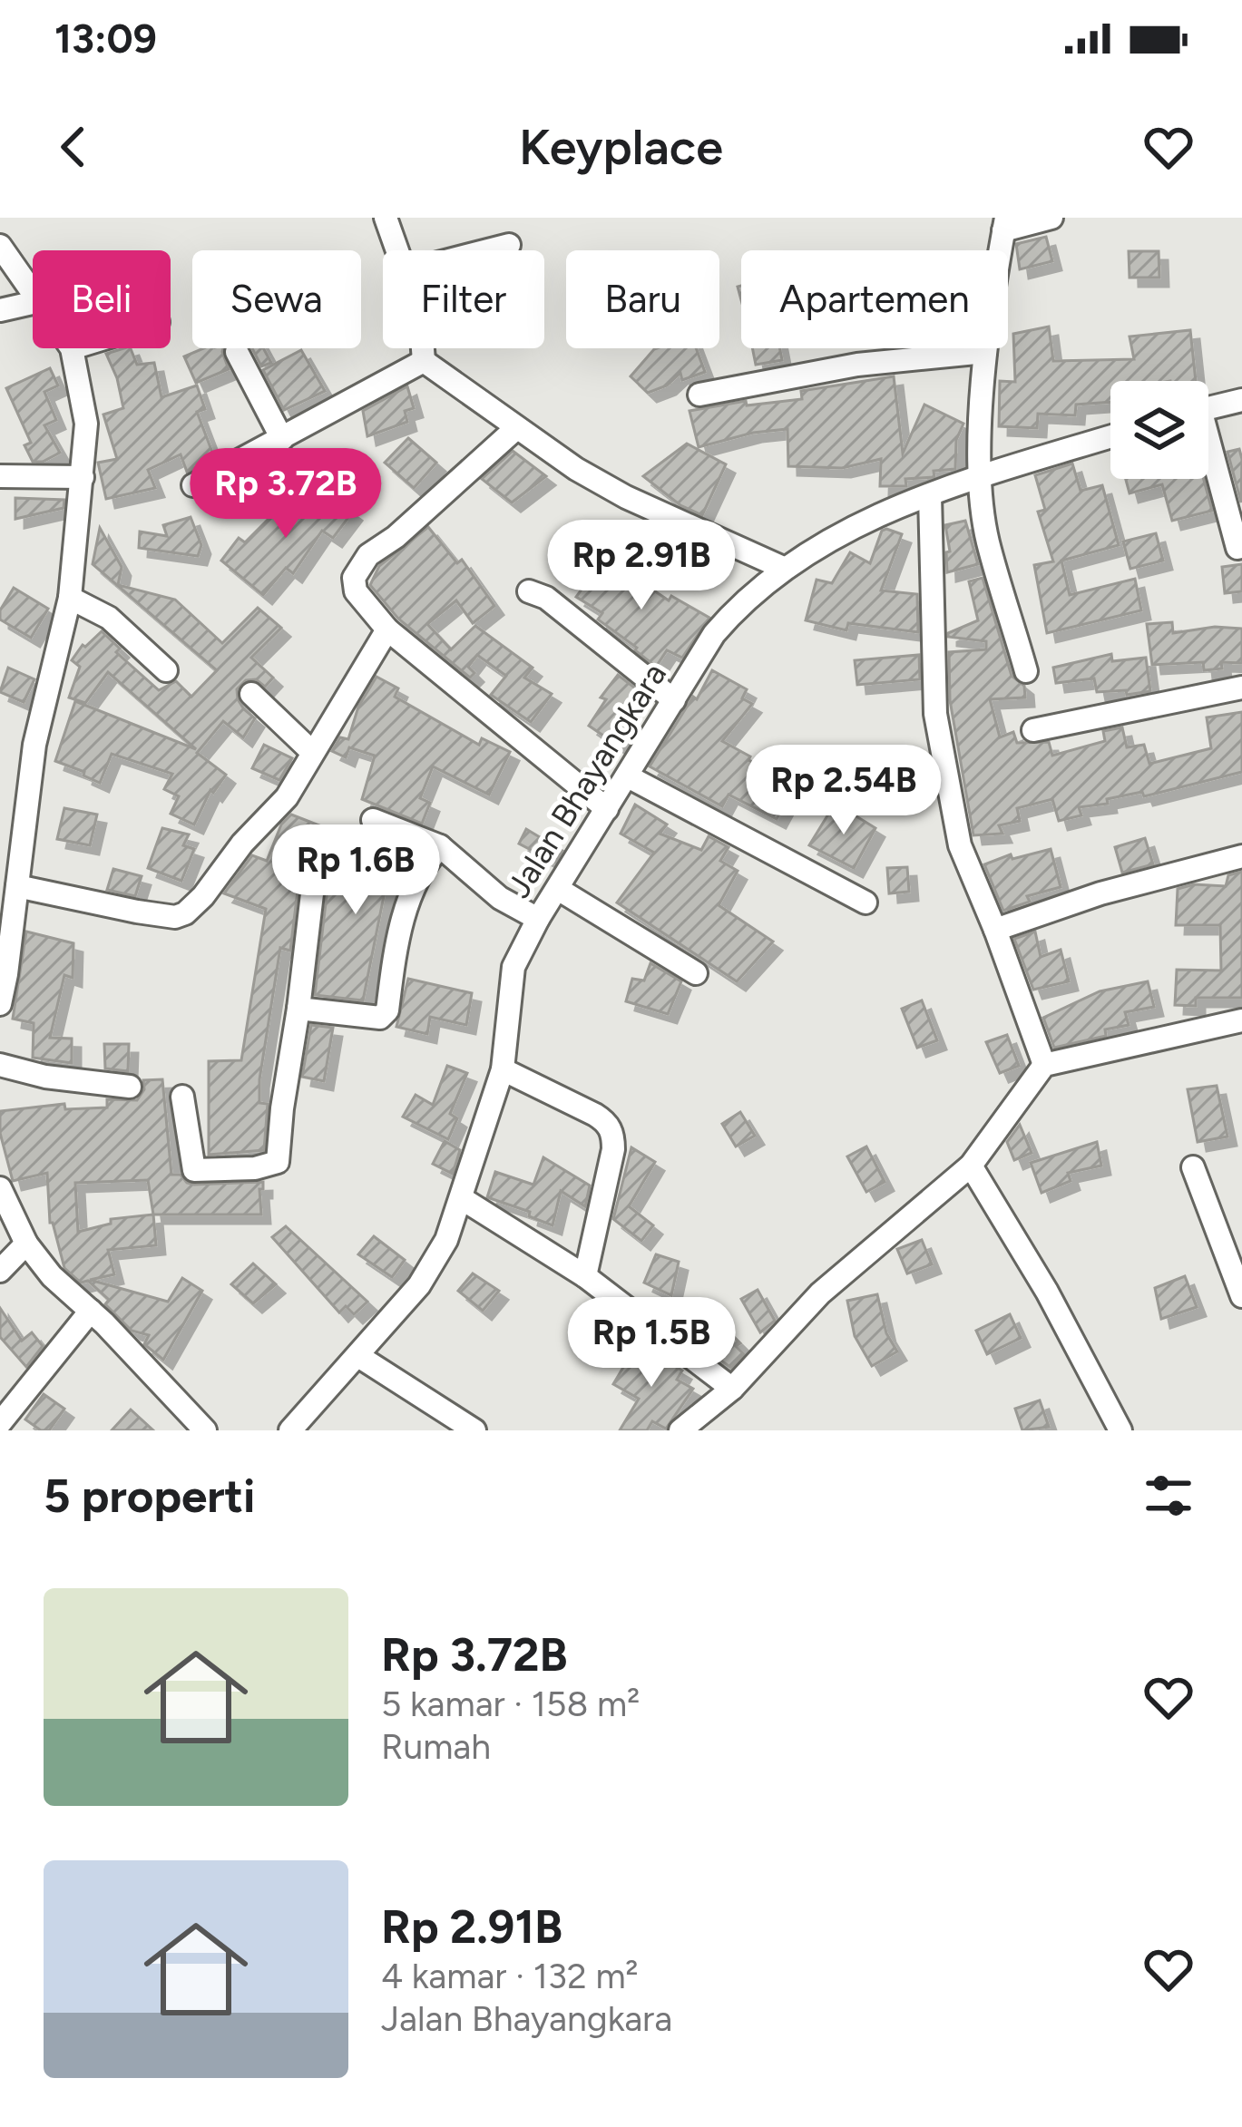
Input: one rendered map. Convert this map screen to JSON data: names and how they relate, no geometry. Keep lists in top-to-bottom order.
{
  "streets": {
    "street": ["Jalan Bhayangkara"]
  },
  "page": {
    "status": "13:09",
    "header": "Keyplace",
    "chip": [
      "Beli",
      "Sewa",
      "Filter",
      "Baru",
      "Apartemen"
    ],
    "price": [
      "Rp 3.72B",
      "Rp 2.91B",
      "Rp 2.54B",
      "Rp 1.6B",
      "Rp 1.5B"
    ],
    "heading": "5 properti",
    "list": [
      {
        "name": "Rp 3.72B",
        "note": "5 kamar · 158 m² · Rumah"
      },
      {
        "name": "Rp 2.91B",
        "note": "4 kamar · 132 m² · Jalan Bhayangkara"
      }
    ]
  }
}
